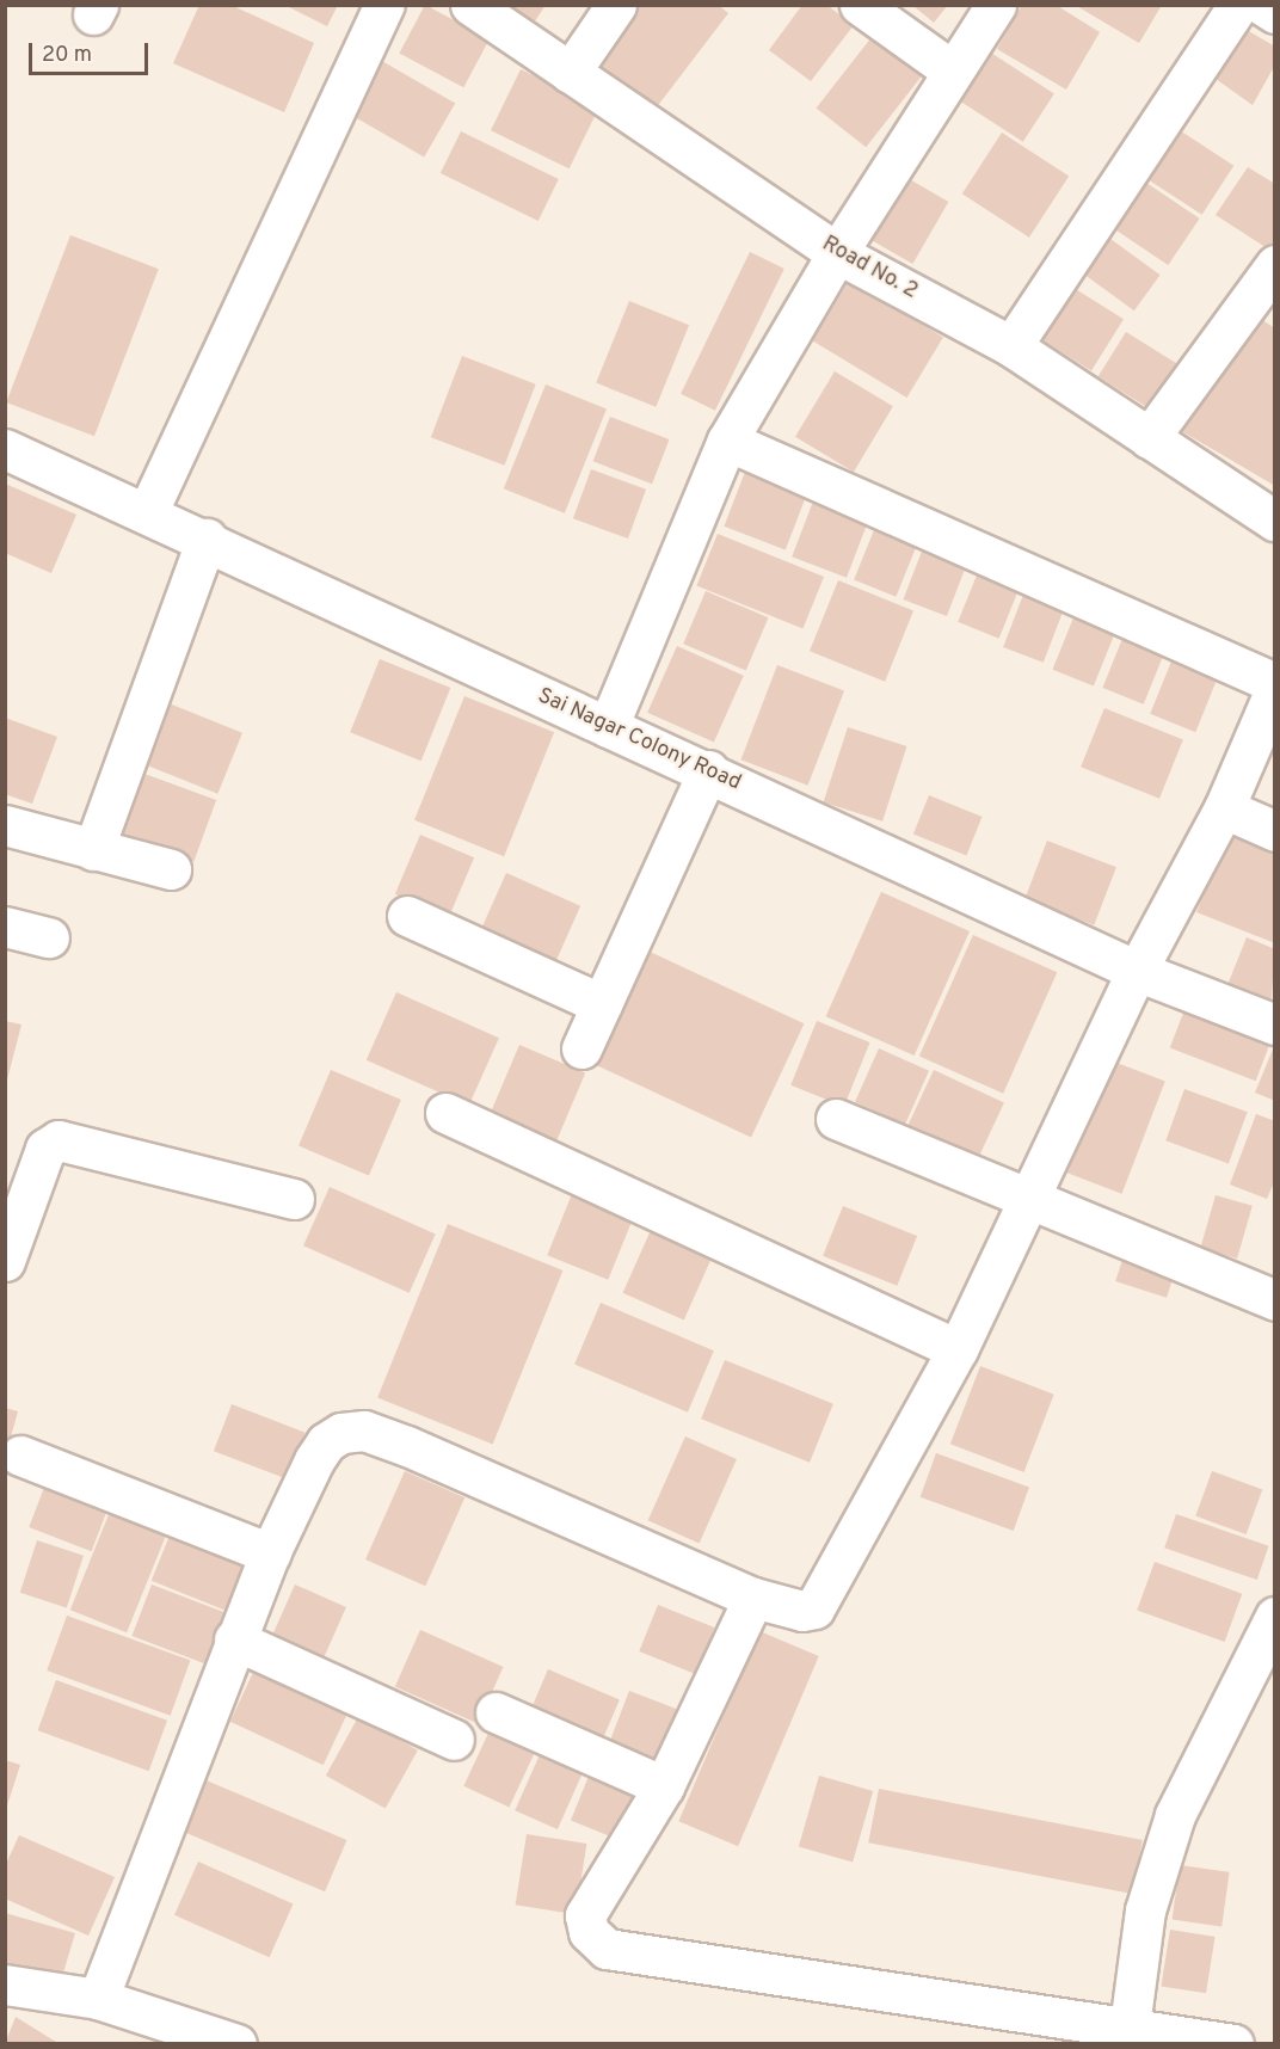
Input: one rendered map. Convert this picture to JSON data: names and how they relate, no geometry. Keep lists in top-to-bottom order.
{
  "streets": {
    "street": ["Road No. 2", "Sai Nagar Colony Road"]
  },
  "scale_bar": "20 m"
}
